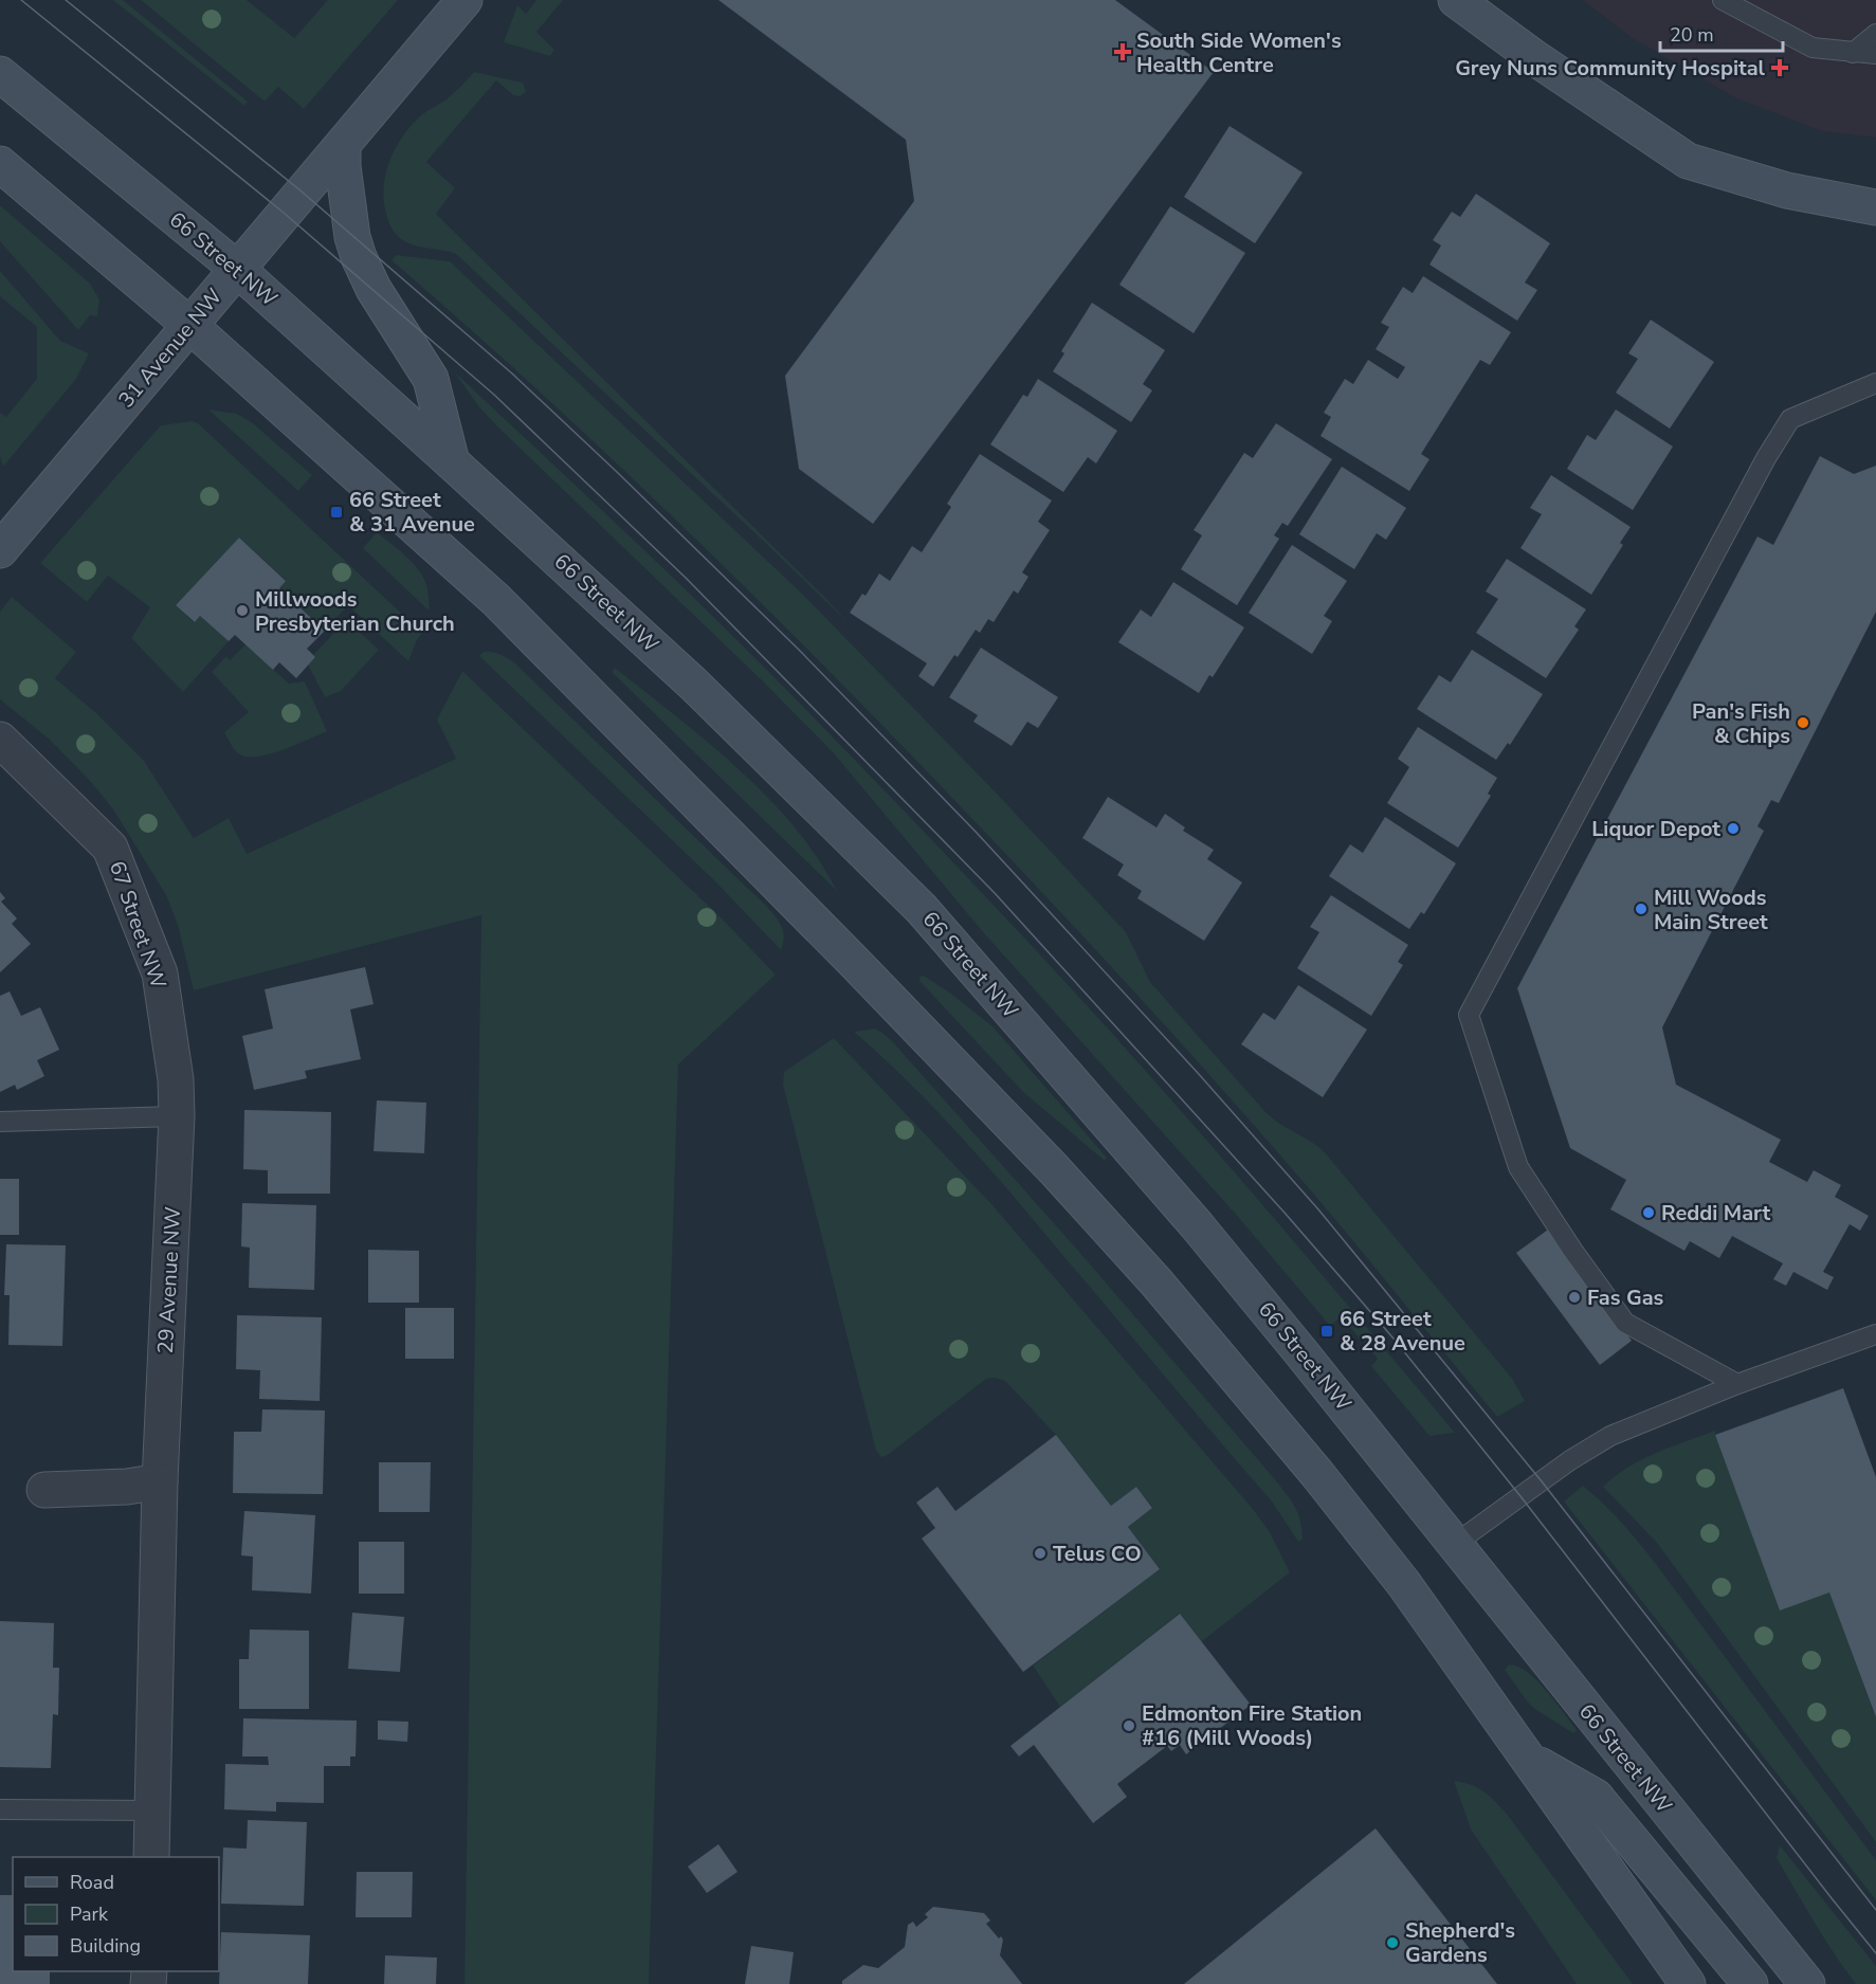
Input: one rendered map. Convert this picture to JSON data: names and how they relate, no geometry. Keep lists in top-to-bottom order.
{
  "streets": {
    "main road": ["66 Street NW", "31 Avenue NW"],
    "street": ["67 Street NW", "29 Avenue NW"]
  },
  "crossings": [
    ["66 Street NW", "31 Avenue NW"],
    ["67 Street NW", "29 Avenue NW"]
  ],
  "places": {
    "health": ["South Side Women's Health Centre", "Grey Nuns Community Hospital"],
    "transit": ["66 Street & 31 Avenue", "66 Street & 28 Avenue"],
    "other": [
      "Millwoods Presbyterian Church",
      "Pan's Fish & Chips",
      "Liquor Depot",
      "Mill Woods Main Street",
      "Reddi Mart",
      "Fas Gas",
      "Telus CO",
      "Edmonton Fire Station #16 (Mill Woods)",
      "Shepherd's Gardens"
    ]
  },
  "legend": ["Road", "Park", "Building"],
  "scale_bar": "20 m"
}
